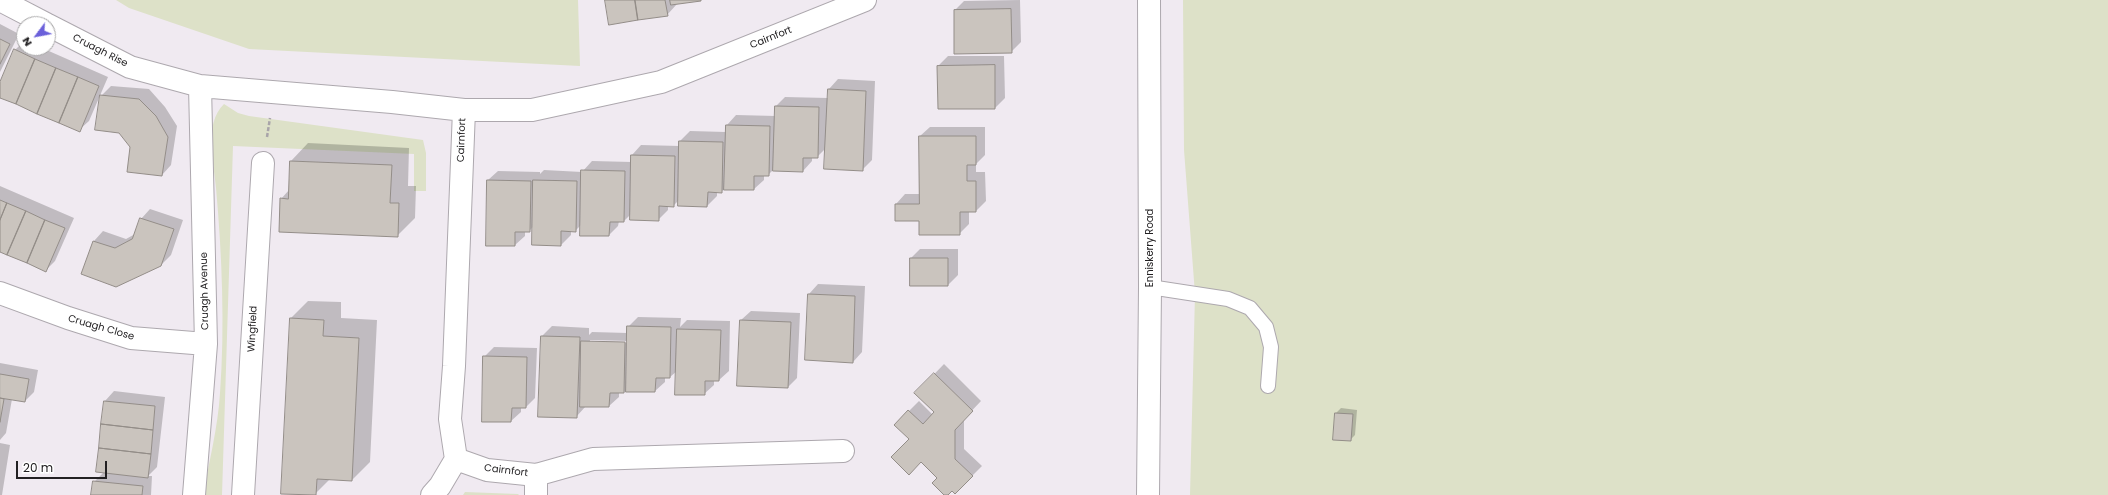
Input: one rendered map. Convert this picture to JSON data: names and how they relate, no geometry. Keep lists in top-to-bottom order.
{
  "streets": {
    "street": [
      "Cairnfort",
      "Cruagh Rise",
      "Enniskerry Road",
      "Cruagh Avenue",
      "Cruagh Close",
      "Wingfield"
    ]
  },
  "crossings": [
    ["Cruagh Rise", "Cruagh Avenue"],
    ["Cruagh Avenue", "Cruagh Close"]
  ],
  "scale_bar": "20 m",
  "north": "bottom left"
}
